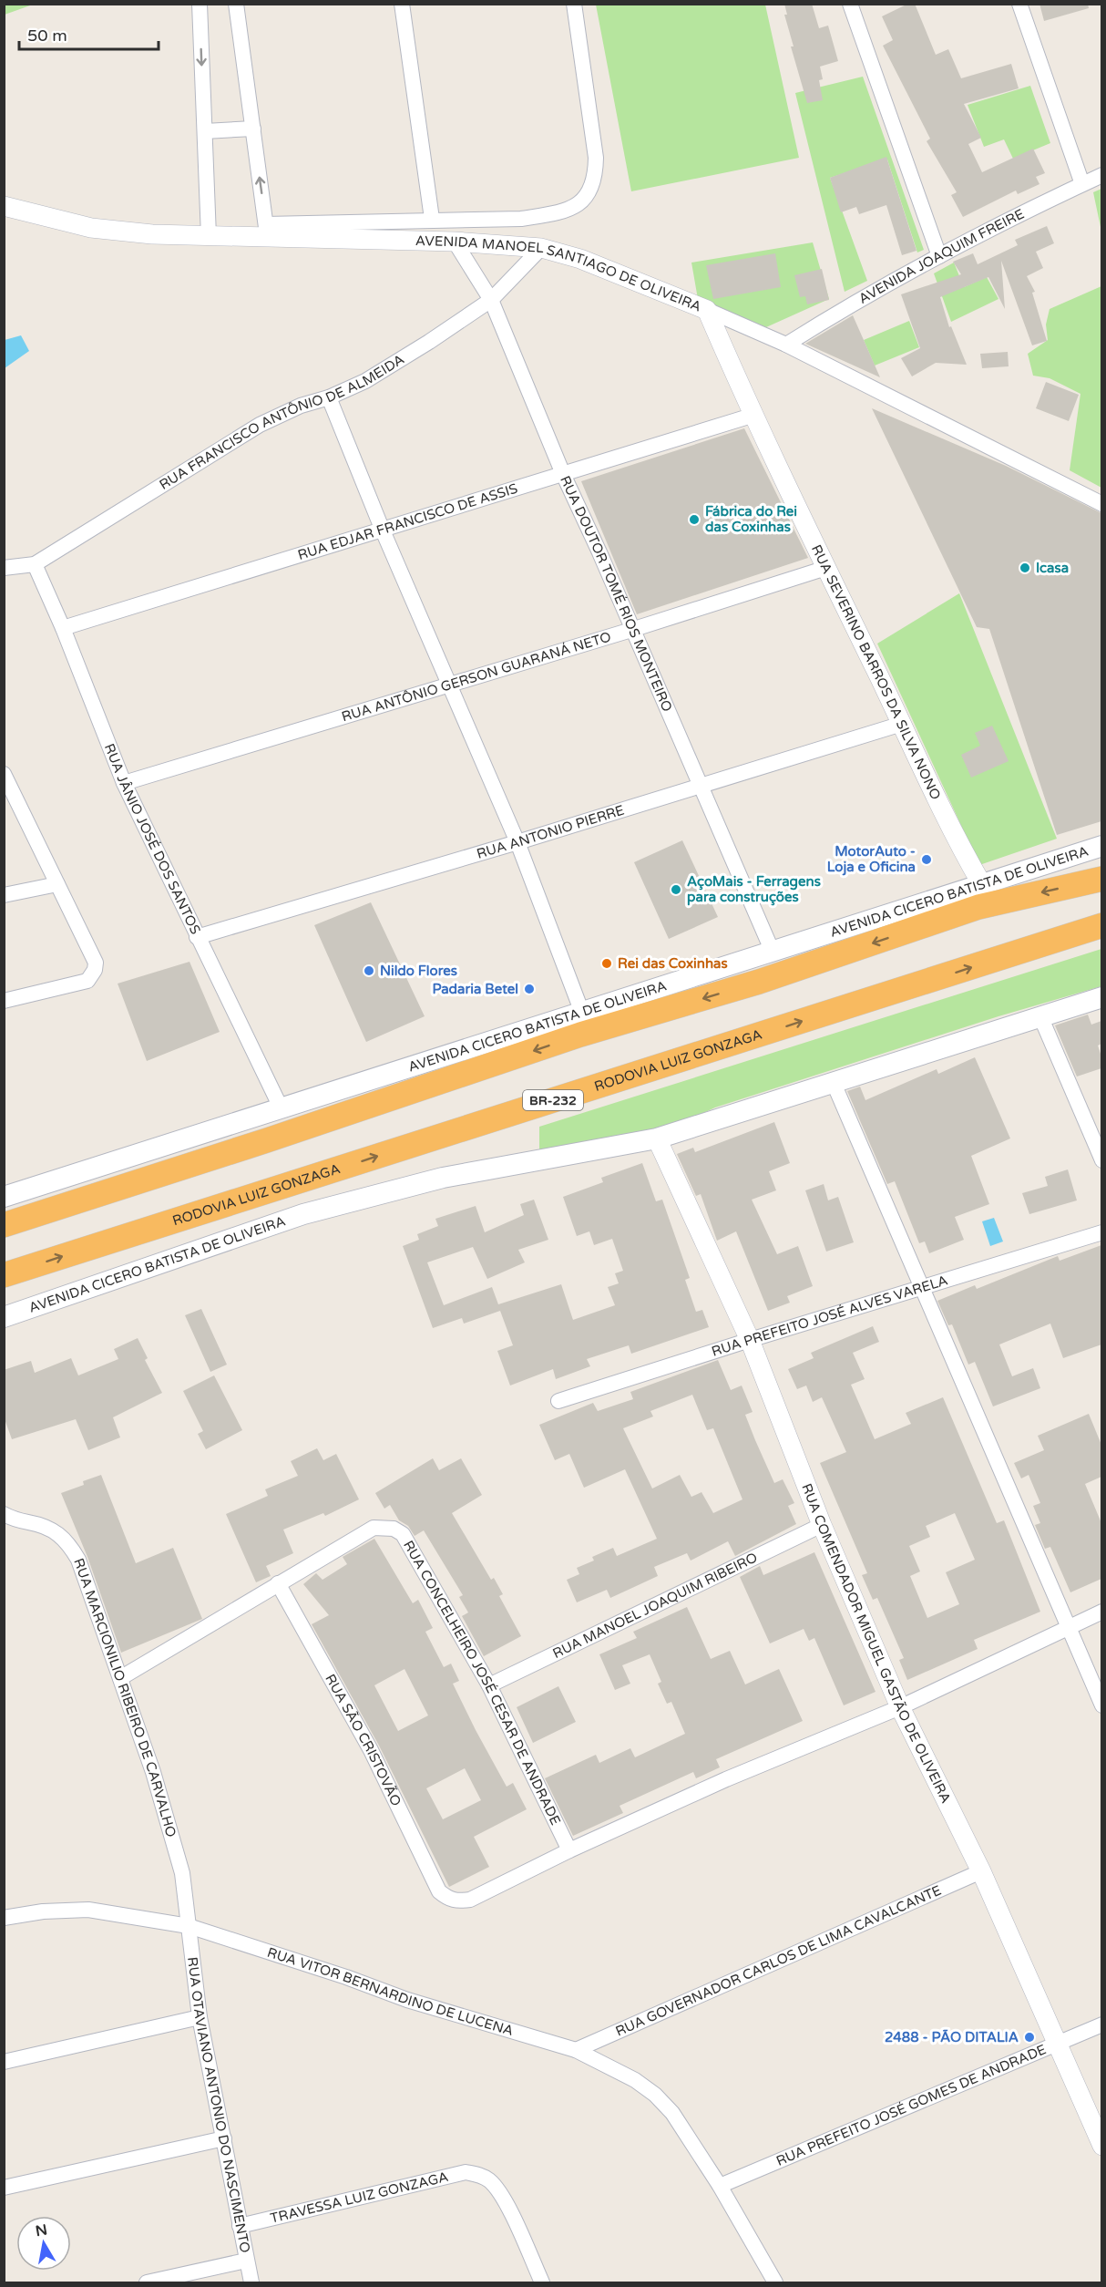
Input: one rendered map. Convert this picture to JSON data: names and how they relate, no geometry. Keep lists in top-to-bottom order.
{
  "streets": {
    "highway": ["RODOVIA LUIZ GONZAGA", "BR-232"],
    "main road": ["AVENIDA CICERO BATISTA DE OLIVEIRA"],
    "street": [
      "AVENIDA JOAQUIM FREIRE",
      "AVENIDA MANOEL SANTIAGO DE OLIVEIRA",
      "RUA FRANCISCO ANTÔNIO DE ALMEIDA",
      "RUA EDJAR FRANCISCO DE ASSIS",
      "RUA DOUTOR TOMÉ RIOS MONTEIRO",
      "RUA SEVERINO BARROS DA SILVA NONO",
      "RUA ANTÔNIO GERSON GUARANÁ NETO",
      "RUA ANTONIO PIERRE",
      "RUA JÂNIO JOSÉ DOS SANTOS",
      "RUA PREFEITO JOSÉ ALVES VARELA",
      "RUA MANOEL JOAQUIM RIBEIRO",
      "RUA COMENDADOR MIGUEL GASTÃO DE OLIVEIRA",
      "RUA CONCELHEIRO JOSÉ CESAR DE ANDRADE",
      "RUA MARCIONILIO RIBEIRO DE CARVALHO",
      "RUA SÃO CRISTOVÃO",
      "RUA GOVERNADOR CARLOS DE LIMA CAVALCANTE",
      "RUA VITOR BERNARDINO DE LUCENA",
      "RUA OTAVIANO ANTONIO DO NASCIMENTO",
      "RUA PREFEITO JOSÉ GOMES DE ANDRADE",
      "TRAVESSA LUIZ GONZAGA"
    ]
  },
  "crossings": [
    ["AVENIDA JOAQUIM FREIRE", "AVENIDA MANOEL SANTIAGO DE OLIVEIRA"],
    ["AVENIDA MANOEL SANTIAGO DE OLIVEIRA", "RUA FRANCISCO ANTÔNIO DE ALMEIDA"],
    ["AVENIDA MANOEL SANTIAGO DE OLIVEIRA", "RUA DOUTOR TOMÉ RIOS MONTEIRO"],
    ["AVENIDA MANOEL SANTIAGO DE OLIVEIRA", "RUA SEVERINO BARROS DA SILVA NONO"],
    ["RUA FRANCISCO ANTÔNIO DE ALMEIDA", "RUA DOUTOR TOMÉ RIOS MONTEIRO"],
    ["RUA FRANCISCO ANTÔNIO DE ALMEIDA", "RUA JÂNIO JOSÉ DOS SANTOS"],
    ["RUA EDJAR FRANCISCO DE ASSIS", "RUA DOUTOR TOMÉ RIOS MONTEIRO"],
    ["RUA EDJAR FRANCISCO DE ASSIS", "RUA SEVERINO BARROS DA SILVA NONO"],
    ["RUA EDJAR FRANCISCO DE ASSIS", "RUA JÂNIO JOSÉ DOS SANTOS"],
    ["RUA DOUTOR TOMÉ RIOS MONTEIRO", "RUA ANTÔNIO GERSON GUARANÁ NETO"],
    ["RUA DOUTOR TOMÉ RIOS MONTEIRO", "RUA ANTONIO PIERRE"],
    ["RUA DOUTOR TOMÉ RIOS MONTEIRO", "AVENIDA CICERO BATISTA DE OLIVEIRA"],
    ["RUA SEVERINO BARROS DA SILVA NONO", "RUA ANTÔNIO GERSON GUARANÁ NETO"],
    ["RUA SEVERINO BARROS DA SILVA NONO", "RUA ANTONIO PIERRE"],
    ["RUA SEVERINO BARROS DA SILVA NONO", "AVENIDA CICERO BATISTA DE OLIVEIRA"],
    ["RUA ANTÔNIO GERSON GUARANÁ NETO", "RUA JÂNIO JOSÉ DOS SANTOS"],
    ["RUA ANTONIO PIERRE", "RUA JÂNIO JOSÉ DOS SANTOS"],
    ["RUA JÂNIO JOSÉ DOS SANTOS", "AVENIDA CICERO BATISTA DE OLIVEIRA"],
    ["AVENIDA CICERO BATISTA DE OLIVEIRA", "RUA COMENDADOR MIGUEL GASTÃO DE OLIVEIRA"],
    ["RUA PREFEITO JOSÉ ALVES VARELA", "RUA COMENDADOR MIGUEL GASTÃO DE OLIVEIRA"],
    ["RUA MANOEL JOAQUIM RIBEIRO", "RUA COMENDADOR MIGUEL GASTÃO DE OLIVEIRA"],
    ["RUA MANOEL JOAQUIM RIBEIRO", "RUA CONCELHEIRO JOSÉ CESAR DE ANDRADE"],
    ["RUA COMENDADOR MIGUEL GASTÃO DE OLIVEIRA", "RUA GOVERNADOR CARLOS DE LIMA CAVALCANTE"],
    ["RUA COMENDADOR MIGUEL GASTÃO DE OLIVEIRA", "RUA PREFEITO JOSÉ GOMES DE ANDRADE"],
    ["RUA CONCELHEIRO JOSÉ CESAR DE ANDRADE", "RUA SÃO CRISTOVÃO"],
    ["RUA MARCIONILIO RIBEIRO DE CARVALHO", "RUA VITOR BERNARDINO DE LUCENA"],
    ["RUA MARCIONILIO RIBEIRO DE CARVALHO", "RUA OTAVIANO ANTONIO DO NASCIMENTO"],
    ["RUA GOVERNADOR CARLOS DE LIMA CAVALCANTE", "RUA VITOR BERNARDINO DE LUCENA"],
    ["RUA VITOR BERNARDINO DE LUCENA", "RUA OTAVIANO ANTONIO DO NASCIMENTO"],
    ["RUA VITOR BERNARDINO DE LUCENA", "RUA PREFEITO JOSÉ GOMES DE ANDRADE"],
    ["RUA OTAVIANO ANTONIO DO NASCIMENTO", "TRAVESSA LUIZ GONZAGA"]
  ],
  "places": [
    "Fábrica do Rei das Coxinhas",
    "Icasa",
    "MotorAuto - Loja e Oficina",
    "AçoMais - Ferragens para construções",
    "Rei das Coxinhas",
    "Nildo Flores",
    "Padaria Betel",
    "2488 - PÃO DITALIA"
  ],
  "scale_bar": "50 m",
  "north": "top"
}
